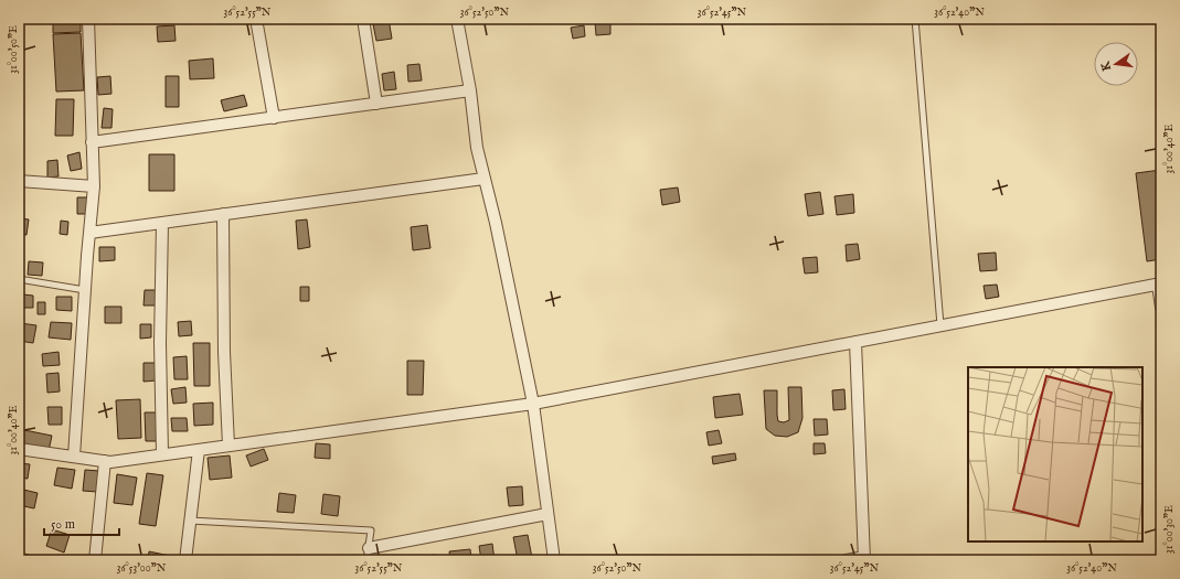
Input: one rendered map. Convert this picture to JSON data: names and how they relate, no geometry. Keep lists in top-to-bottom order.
{
  "scale_bar": "50 m",
  "north": "left",
  "coordinates": [
    "36°52'55\"N",
    "36°52'50\"N",
    "36°52'45\"N",
    "36°52'40\"N",
    "31°00'50\"E",
    "31°00'40\"E",
    "31°00'30\"E",
    "36°53'00\"N"
  ]
}
